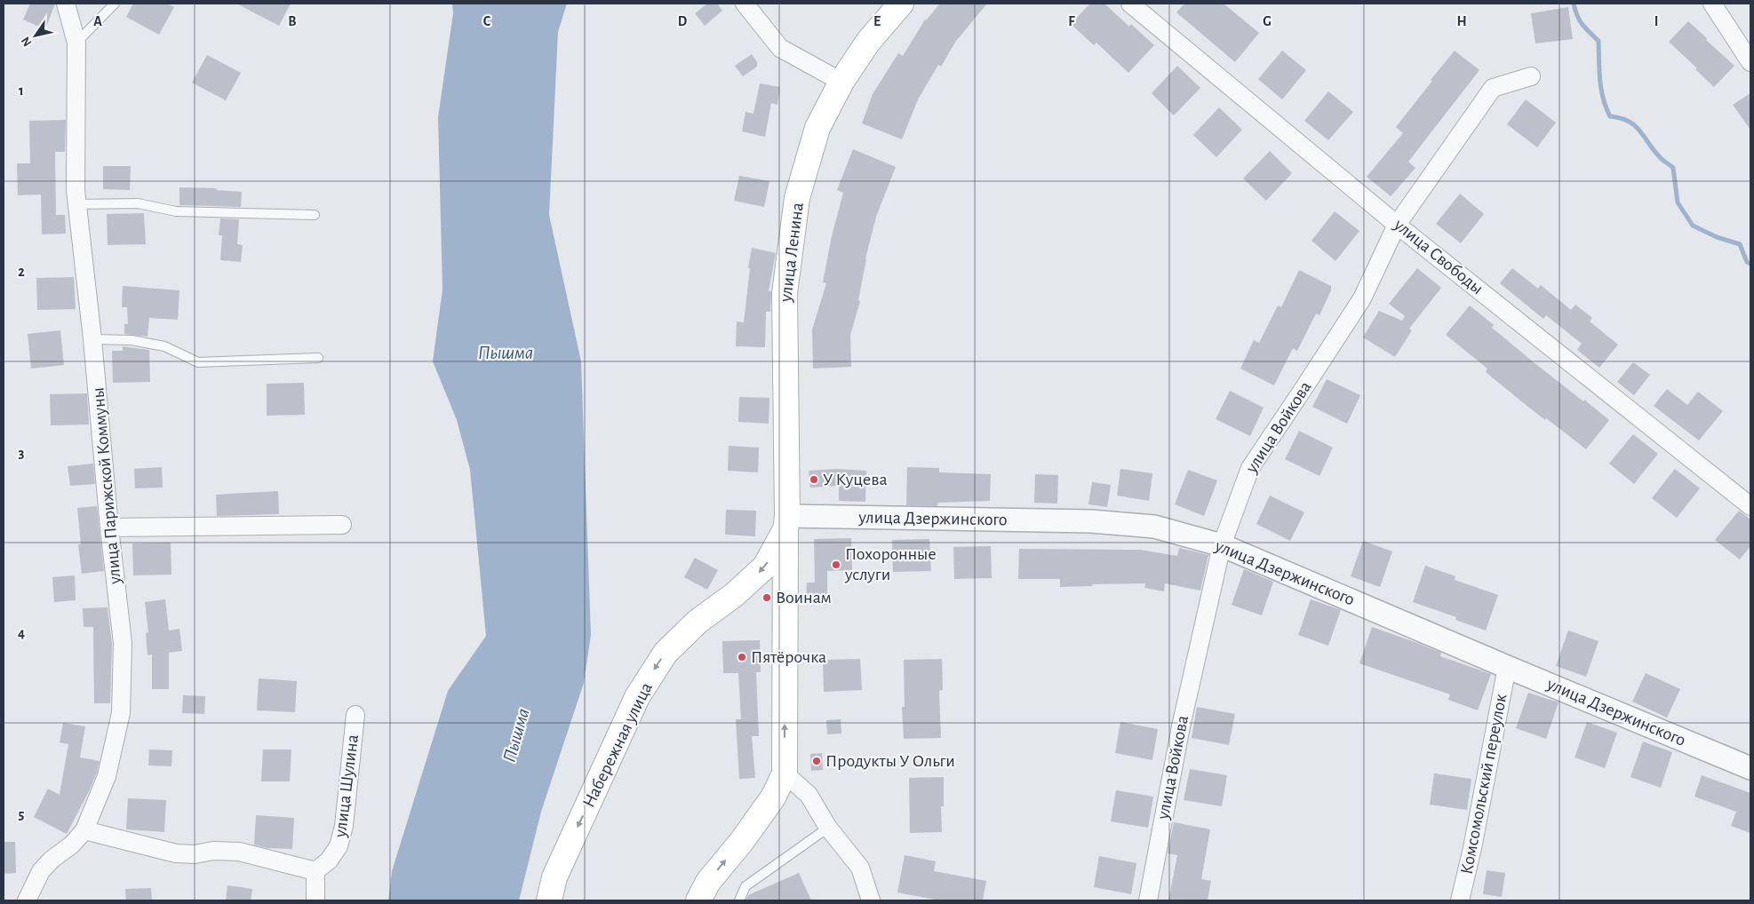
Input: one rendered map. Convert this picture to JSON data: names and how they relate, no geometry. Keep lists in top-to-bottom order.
{
  "streets": {
    "main road": ["улица Ленина", "Набережная улица"],
    "street": [
      "улица Свободы",
      "улица Войкова",
      "улица Парижской Коммуны",
      "улица Дзержинского",
      "Комсомольский переулок",
      "улица Шулина"
    ]
  },
  "crossings": [
    ["улица Ленина", "улица Дзержинского"],
    ["улица Ленина", "Набережная улица"],
    ["улица Свободы", "улица Войкова"],
    ["улица Войкова", "улица Дзержинского"],
    ["улица Дзержинского", "Набережная улица"],
    ["улица Дзержинского", "Комсомольский переулок"]
  ],
  "water": ["Пышма"],
  "places": [
    "У Куцева",
    "Похоронные услуги",
    "Воинам",
    "Пятёрочка",
    "Продукты У Ольги"
  ],
  "north": "bottom left",
  "grid": {
    "columns": [
      "A",
      "B",
      "C",
      "D",
      "E",
      "F",
      "G",
      "H",
      "I"
    ],
    "rows": [
      "1",
      "2",
      "3",
      "4",
      "5"
    ]
  }
}
